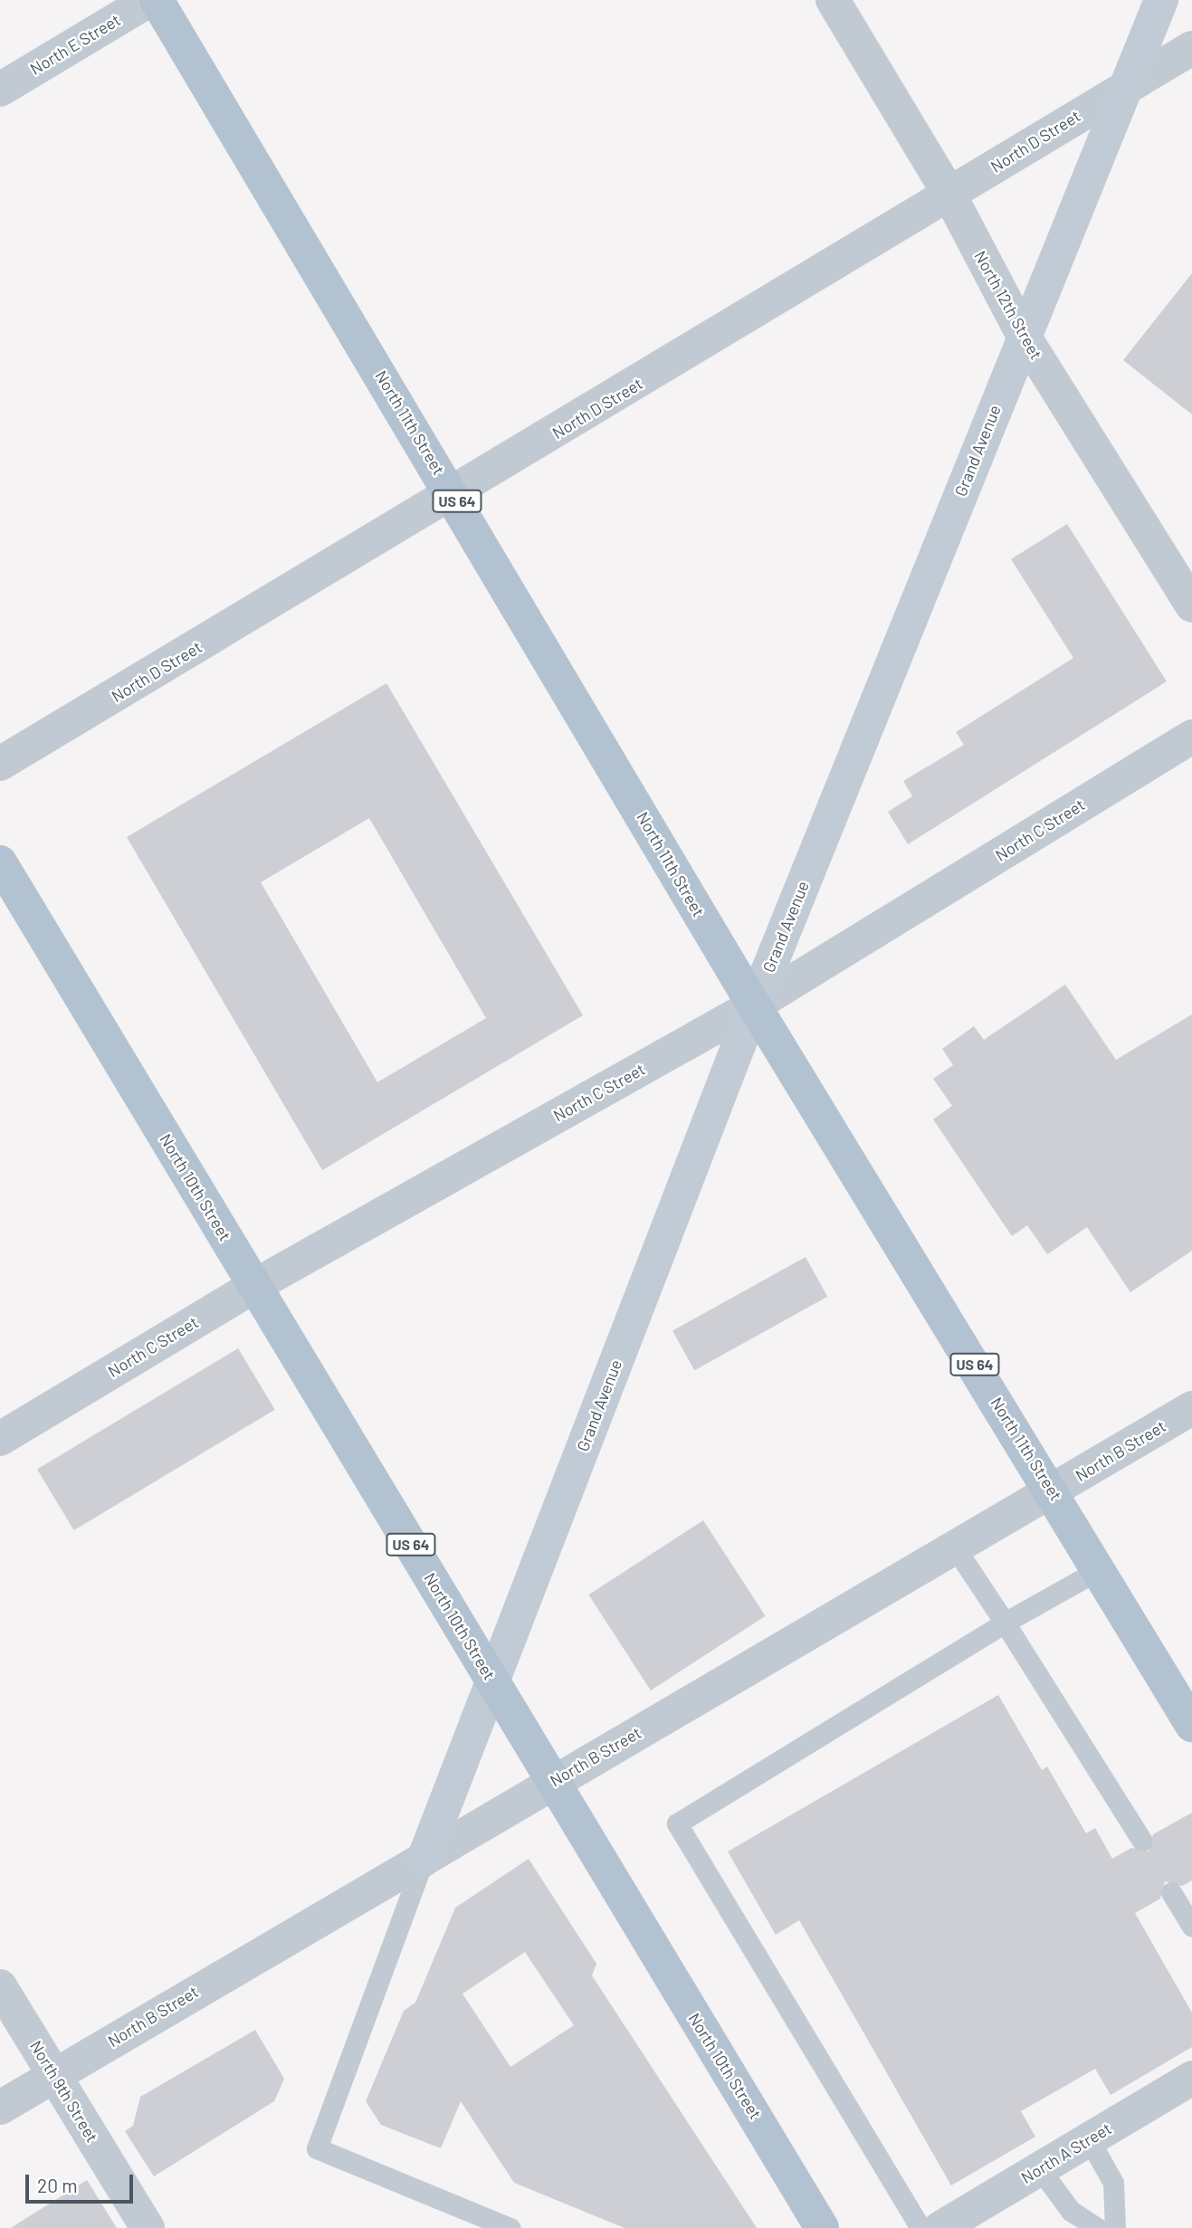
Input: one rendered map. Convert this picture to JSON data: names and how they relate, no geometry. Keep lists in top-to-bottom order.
{
  "streets": {
    "main road": [
      "North 11th Street",
      "Grand Avenue",
      "US 64",
      "North 10th Street"
    ],
    "street": [
      "North E Street",
      "North D Street",
      "North 12th Street",
      "North C Street",
      "North B Street",
      "North 9th Street",
      "North A Street"
    ]
  },
  "crossings": [
    ["North D Street", "North 12th Street"],
    ["North D Street", "North 11th Street"],
    ["North D Street", "Grand Avenue"],
    ["North 12th Street", "Grand Avenue"],
    ["North 11th Street", "Grand Avenue"],
    ["North 11th Street", "North C Street"],
    ["North 11th Street", "North B Street"],
    ["Grand Avenue", "North C Street"],
    ["Grand Avenue", "North 10th Street"],
    ["Grand Avenue", "North B Street"],
    ["North C Street", "North 10th Street"],
    ["North 10th Street", "North B Street"],
    ["North B Street", "North 9th Street"]
  ],
  "scale_bar": "20 m"
}
